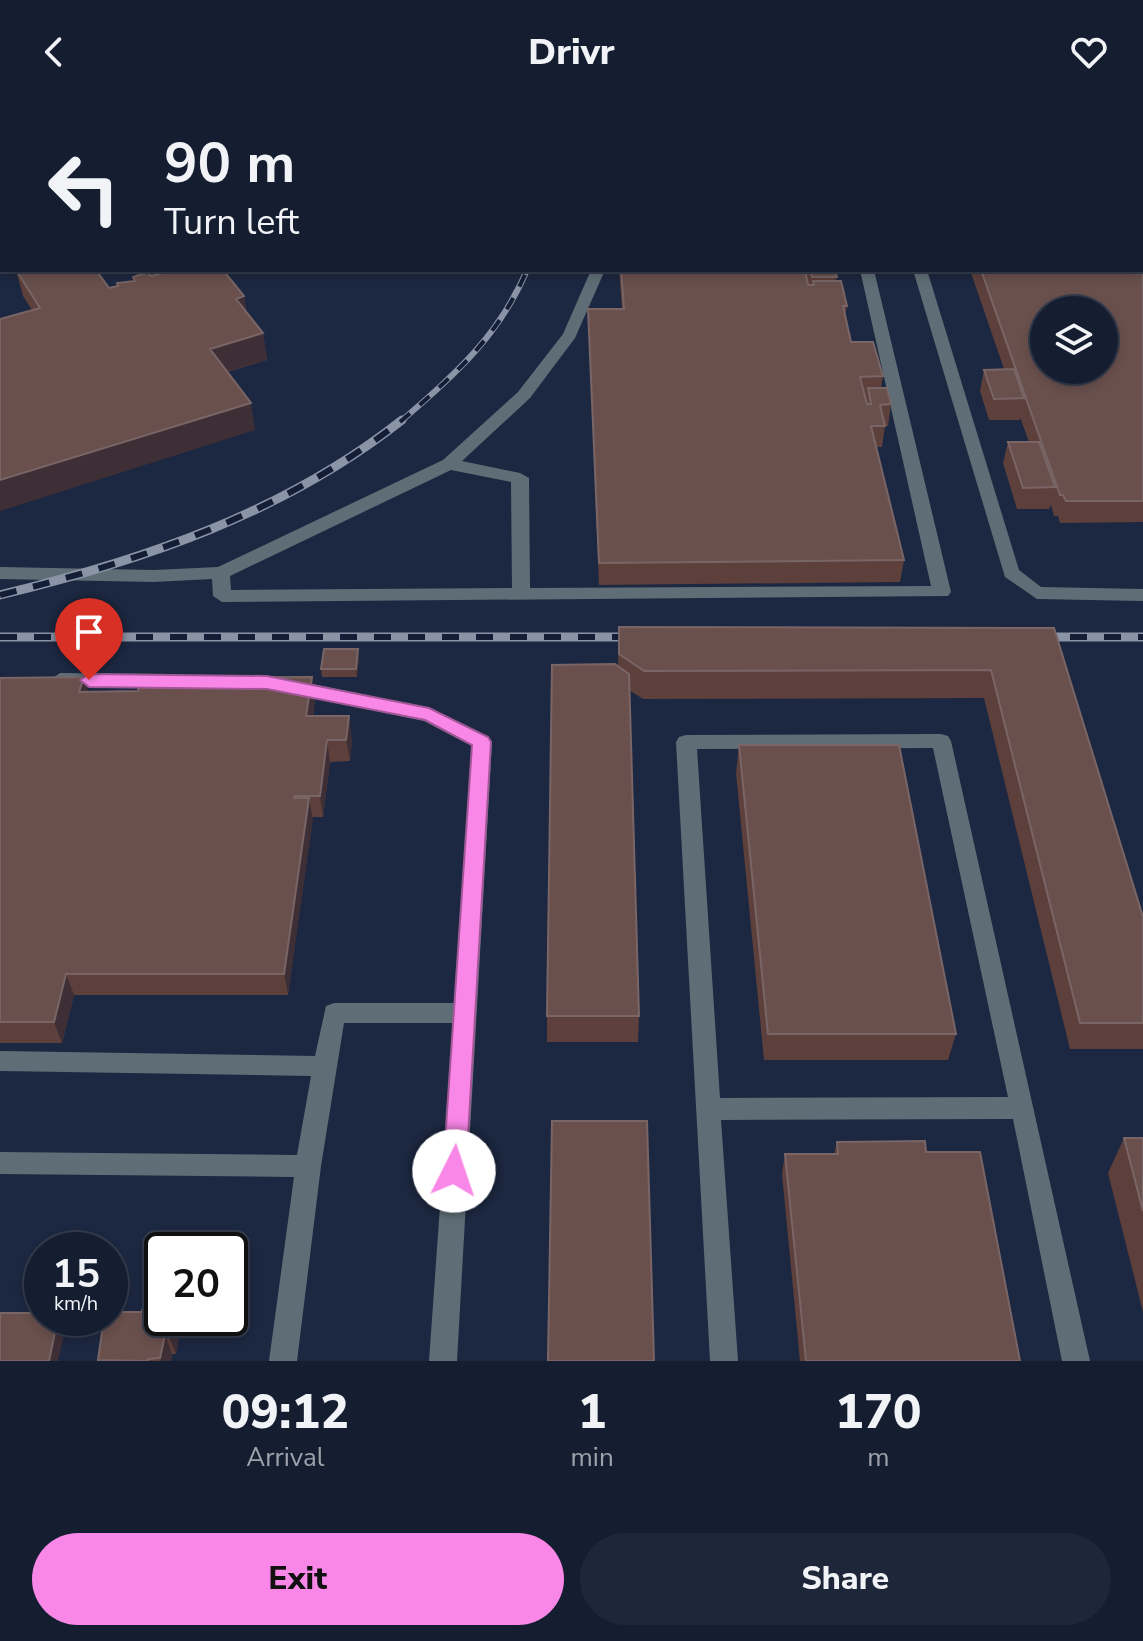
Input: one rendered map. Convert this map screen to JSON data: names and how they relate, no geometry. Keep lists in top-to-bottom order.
{
  "page": {
    "header": "Drivr",
    "turn": ["90 m", "Turn left"],
    "speed": "15 km/h",
    "limit": "20",
    "eta": [
      "09:12",
      "Arrival",
      "1",
      "min",
      "170",
      "m"
    ],
    "buttons": ["Exit", "Share"]
  }
}
